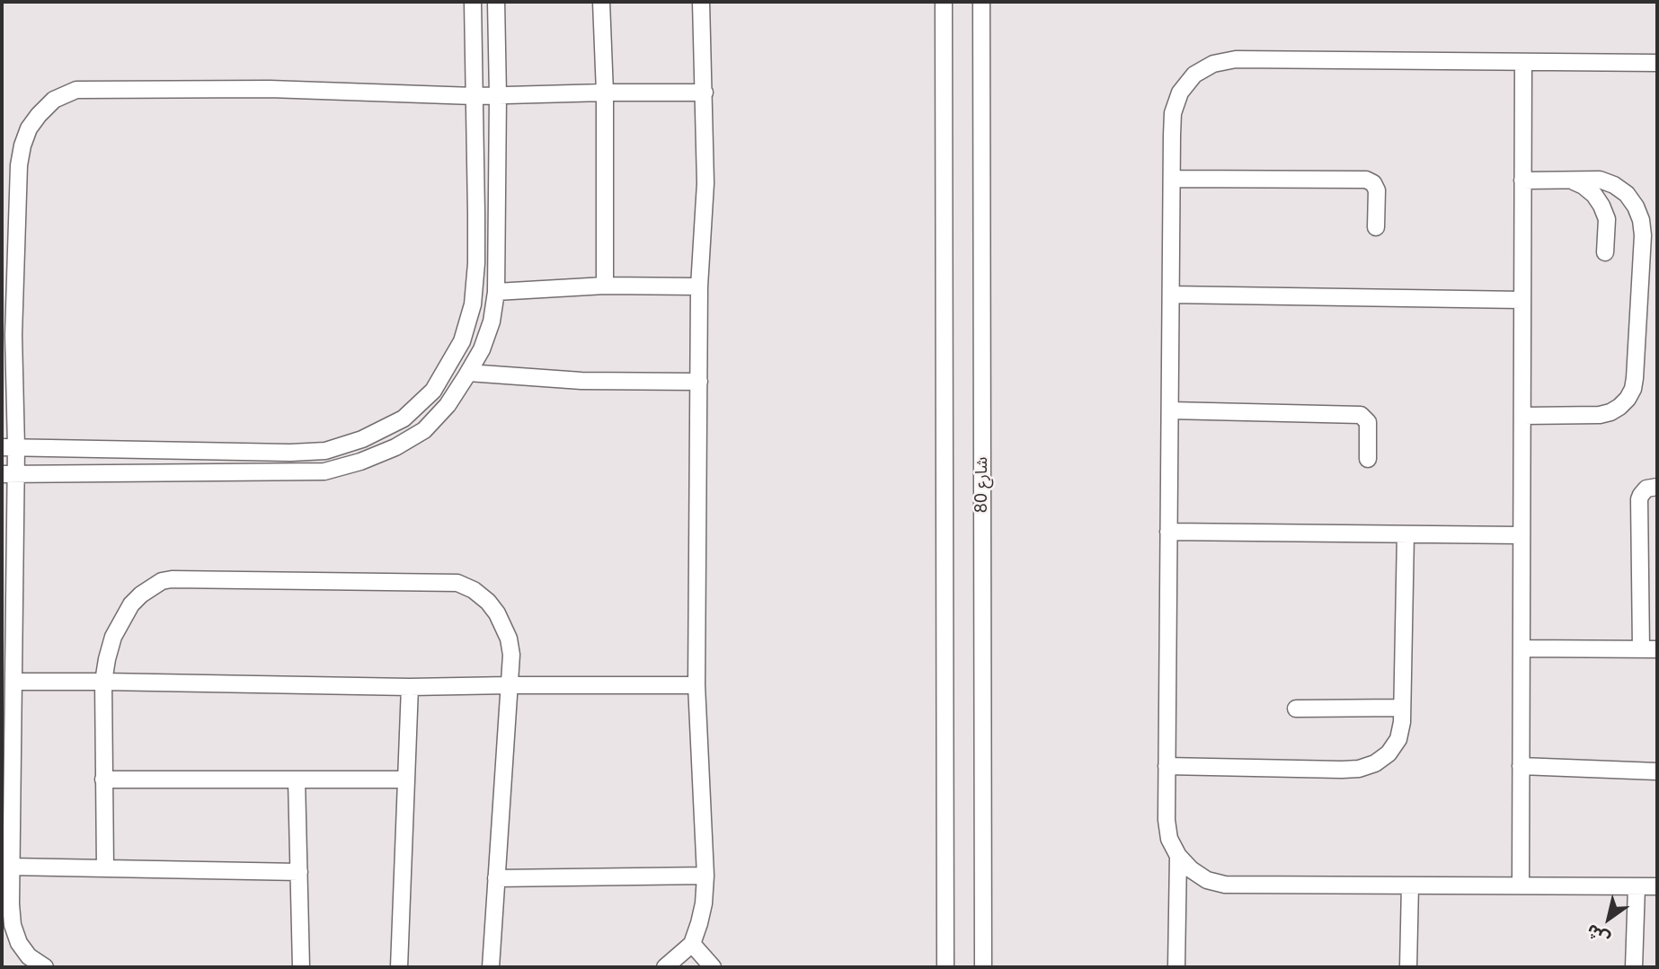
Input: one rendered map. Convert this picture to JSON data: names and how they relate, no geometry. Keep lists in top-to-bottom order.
{
  "streets": {
    "street": ["شارع 80"]
  },
  "north": "bottom left"
}
